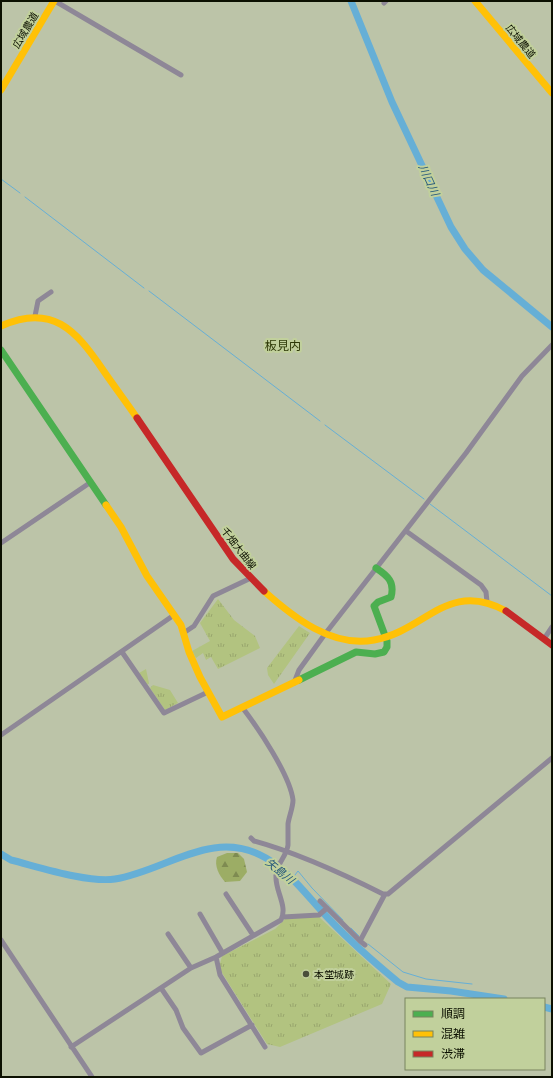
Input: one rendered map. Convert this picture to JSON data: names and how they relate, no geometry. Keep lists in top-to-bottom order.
{
  "streets": {
    "street": ["広域農道", "千畑大曲線"]
  },
  "districts": ["板見内"],
  "water": ["川口川", "矢島川"],
  "places": ["本堂城跡"],
  "legend": ["順調", "混雑", "渋滞"]
}
